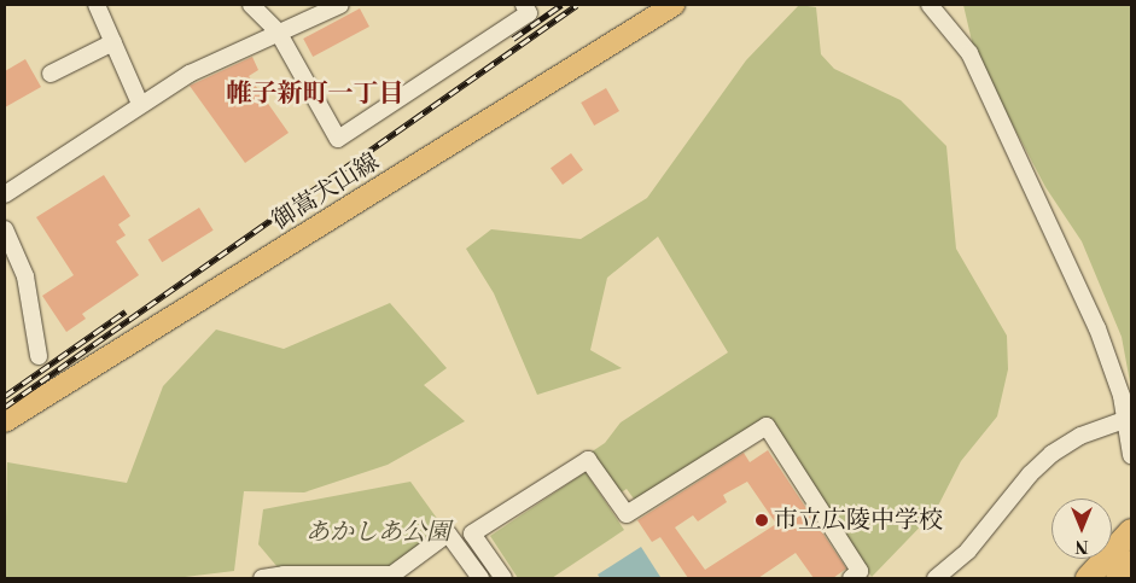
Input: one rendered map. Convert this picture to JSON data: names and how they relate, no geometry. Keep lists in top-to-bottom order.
{
  "streets": {
    "main road": ["御嵩犬山線"]
  },
  "districts": ["帷子新町一丁目"],
  "parks": ["あかしあ公園"],
  "places": ["市立広陵中学校"],
  "north": "bottom"
}
